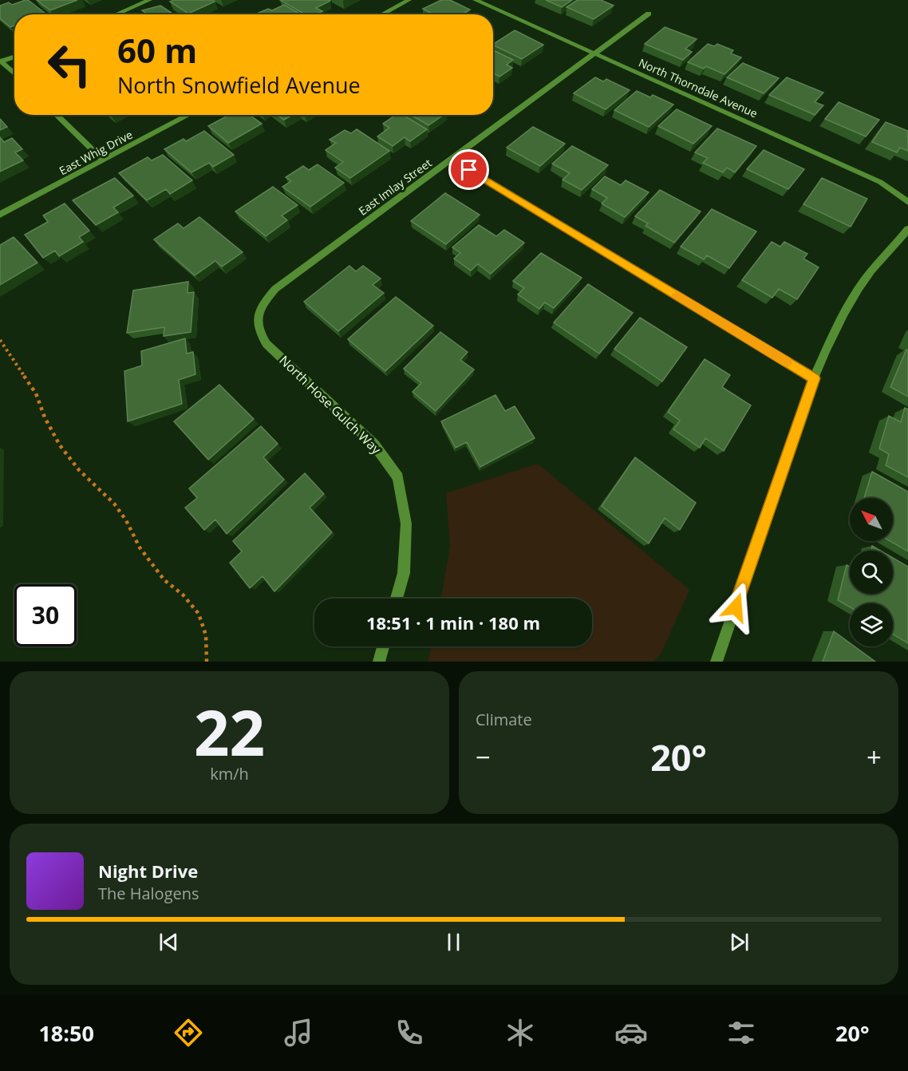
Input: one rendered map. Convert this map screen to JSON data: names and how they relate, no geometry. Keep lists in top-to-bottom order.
{
  "streets": {
    "street": [
      "North Thorndale Avenue",
      "East Whig Drive",
      "East Imlay Street",
      "North Hose Gulch Way"
    ]
  },
  "crossings": [
    ["North Thorndale Avenue", "East Imlay Street"],
    ["East Imlay Street", "North Hose Gulch Way"]
  ],
  "north": "top left",
  "page": {
    "turn": ["60 m", "North Snowfield Avenue"],
    "limit": "30",
    "trip": "18:51 · 1 min · 180 m",
    "tile": [
      ["22", "km/h"],
      "Climate"
    ],
    "heat": ["−", "20°", "+"],
    "song": ["Night Drive", "The Halogens"],
    "tabs": ["18:50", "20°"]
  }
}
